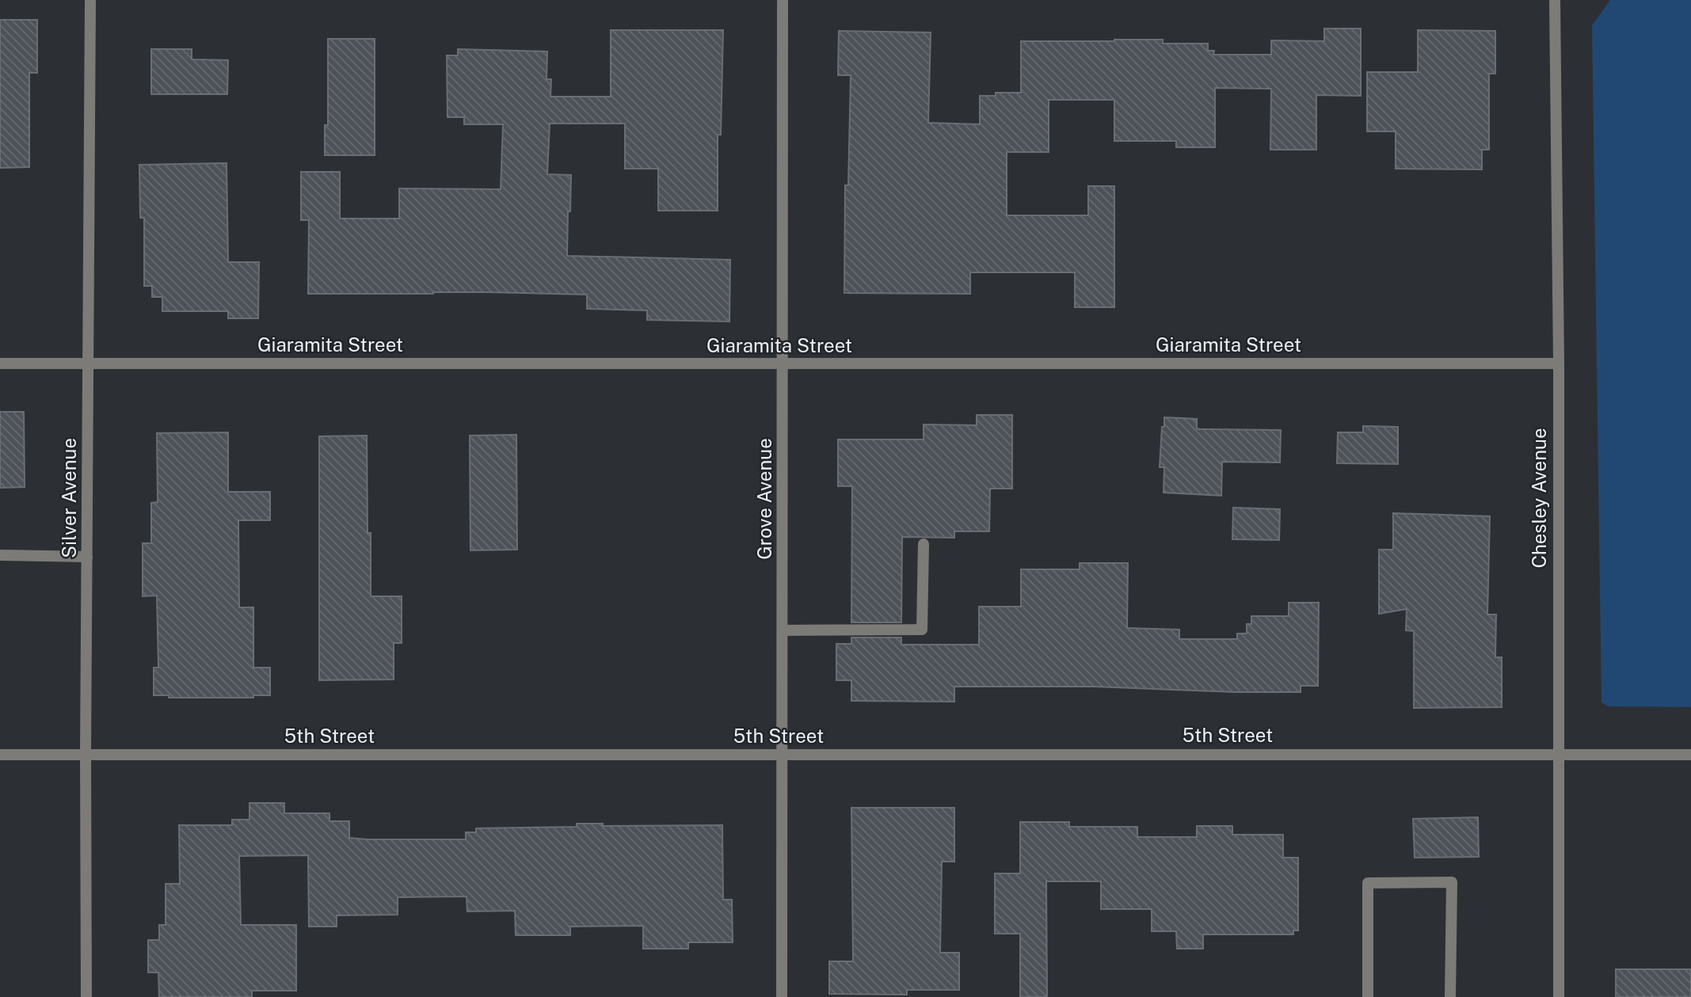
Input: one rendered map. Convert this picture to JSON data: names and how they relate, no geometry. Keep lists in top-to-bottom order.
{
  "streets": {
    "street": [
      "Giaramita Street",
      "Silver Avenue",
      "Chesley Avenue",
      "Grove Avenue",
      "5th Street"
    ]
  },
  "crossings": [
    ["Giaramita Street", "Silver Avenue"],
    ["Giaramita Street", "Chesley Avenue"],
    ["Giaramita Street", "Grove Avenue"],
    ["Silver Avenue", "5th Street"],
    ["Chesley Avenue", "5th Street"],
    ["Grove Avenue", "5th Street"]
  ]
}
